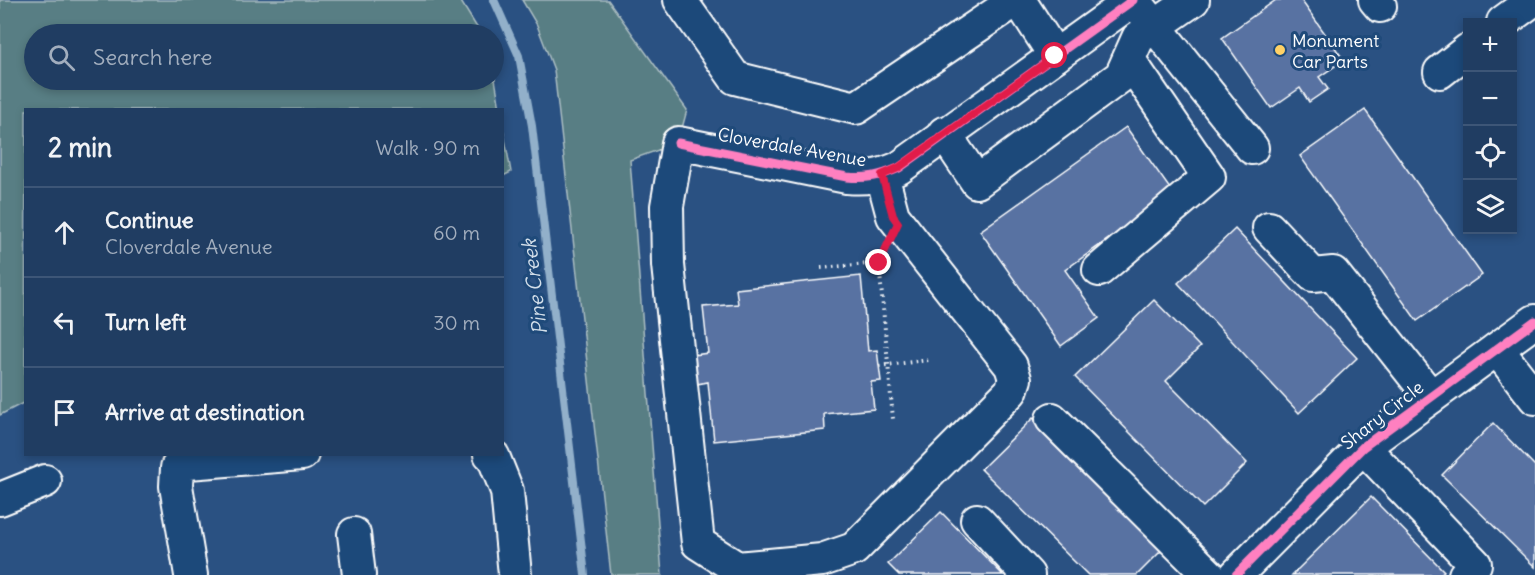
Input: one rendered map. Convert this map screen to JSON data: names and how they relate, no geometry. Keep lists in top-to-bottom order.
{
  "streets": {
    "street": ["Cloverdale Avenue", "Shary Circle"]
  },
  "water": ["Pine Creek"],
  "places": ["Monument Car Parts"],
  "page": {
    "map_buttons": ["+", "−"],
    "search": "Search here",
    "heading": ["2 min", "Walk · 90 m"],
    "list": [
      ["Continue", "Cloverdale Avenue", "60 m"],
      ["Turn left", "30 m"],
      "Arrive at destination"
    ]
  }
}
